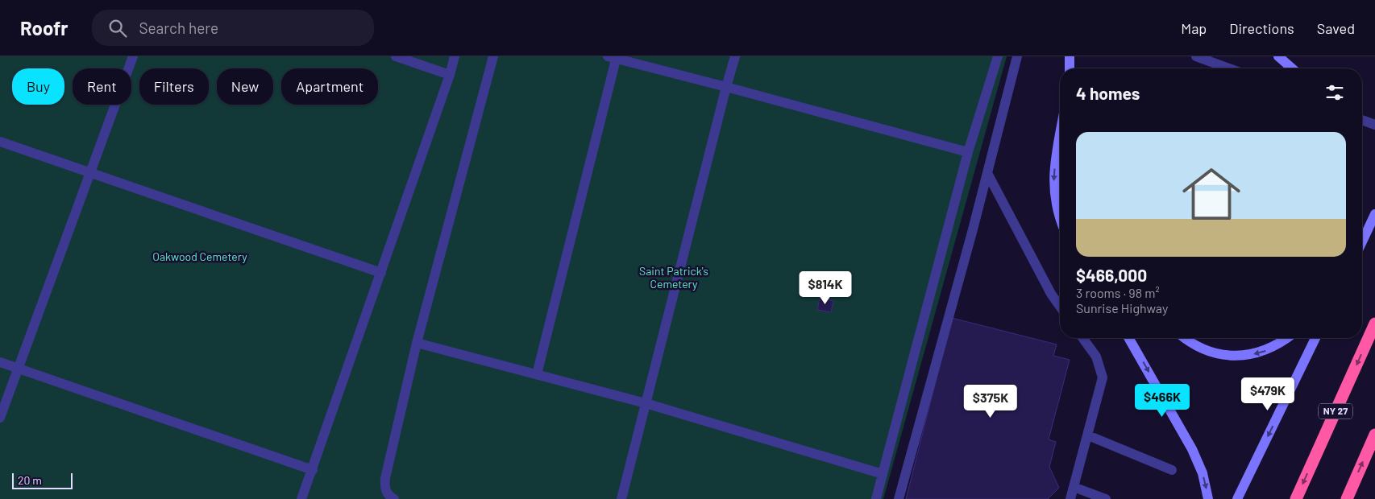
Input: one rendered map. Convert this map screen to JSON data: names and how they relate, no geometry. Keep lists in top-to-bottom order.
{
  "streets": {
    "highway": ["NY 27"]
  },
  "parks": ["Oakwood Cemetery", "Saint Patrick's Cemetery"],
  "scale_bar": "20 m",
  "page": {
    "header": "Roofr",
    "search": "Search here",
    "nav": ["Map", "Directions", "Saved"],
    "chip": [
      "Buy",
      "Rent",
      "Filters",
      "New",
      "Apartment"
    ],
    "heading": "4 homes",
    "list": [
      {
        "name": "$466,000",
        "note": "3 rooms · 98 m² · Sunrise Highway"
      }
    ],
    "price": [
      "$814K",
      "$479K",
      "$466K",
      "$375K"
    ],
    "scale": "20 m"
  }
}
